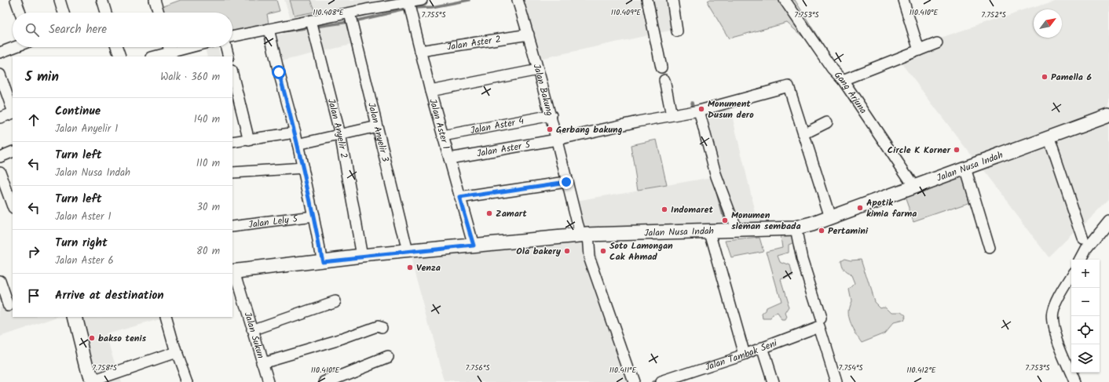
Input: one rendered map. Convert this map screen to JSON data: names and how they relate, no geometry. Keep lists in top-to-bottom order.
{
  "streets": {
    "main road": ["Jalan Nusa Indah"],
    "street": [
      "Jalan Aster 2",
      "Jalan Bakung",
      "Gang Arjuna",
      "Jalan Aster 1",
      "Jalan Aster 4",
      "Jalan Anyelir 2",
      "Jalan Anyelir 3",
      "Jalan Aster 5",
      "Jalan Lely 5",
      "Jalan Sukun",
      "Jalan Tambak Seni"
    ]
  },
  "crossings": [
    ["Jalan Aster 2", "Jalan Bakung"],
    ["Jalan Aster 2", "Jalan Aster 1"],
    ["Jalan Bakung", "Jalan Aster 4"],
    ["Jalan Bakung", "Jalan Aster 5"],
    ["Jalan Bakung", "Jalan Nusa Indah"],
    ["Gang Arjuna", "Jalan Nusa Indah"],
    ["Jalan Aster 1", "Jalan Aster 4"],
    ["Jalan Aster 1", "Jalan Aster 5"],
    ["Jalan Aster 1", "Jalan Nusa Indah"],
    ["Jalan Anyelir 2", "Jalan Nusa Indah"],
    ["Jalan Anyelir 3", "Jalan Nusa Indah"],
    ["Jalan Nusa Indah", "Jalan Sukun"]
  ],
  "places": [
    "Pamella 6",
    "Monument Dusun dero",
    "Gerbang bakung",
    "Circle K Korner",
    "Apotik kimia farma",
    "Indomaret",
    "Zamart",
    "Monumen sleman sembada",
    "Pertamini",
    "Ola bakery",
    "Soto Lamongan Cak Ahmad",
    "Venza",
    "bakso tenis"
  ],
  "north": "top right",
  "page": {
    "search": "Search here",
    "heading": ["5 min", "Walk · 360 m"],
    "list": [
      ["Continue", "Jalan Anyelir 1", "140 m"],
      ["Turn left", "Jalan Nusa Indah", "110 m"],
      ["Turn left", "Jalan Aster 1", "30 m"],
      ["Turn right", "Jalan Aster 6", "80 m"],
      "Arrive at destination"
    ],
    "map_buttons": ["+", "−"]
  },
  "coordinates": [
    "110.408°E",
    "110.409°E",
    "110.410°E",
    "7.755°S",
    "7.753°S",
    "7.752°S",
    "7.758°S",
    "7.756°S",
    "7.754°S",
    "110.411°E",
    "110.412°E"
  ]
}
